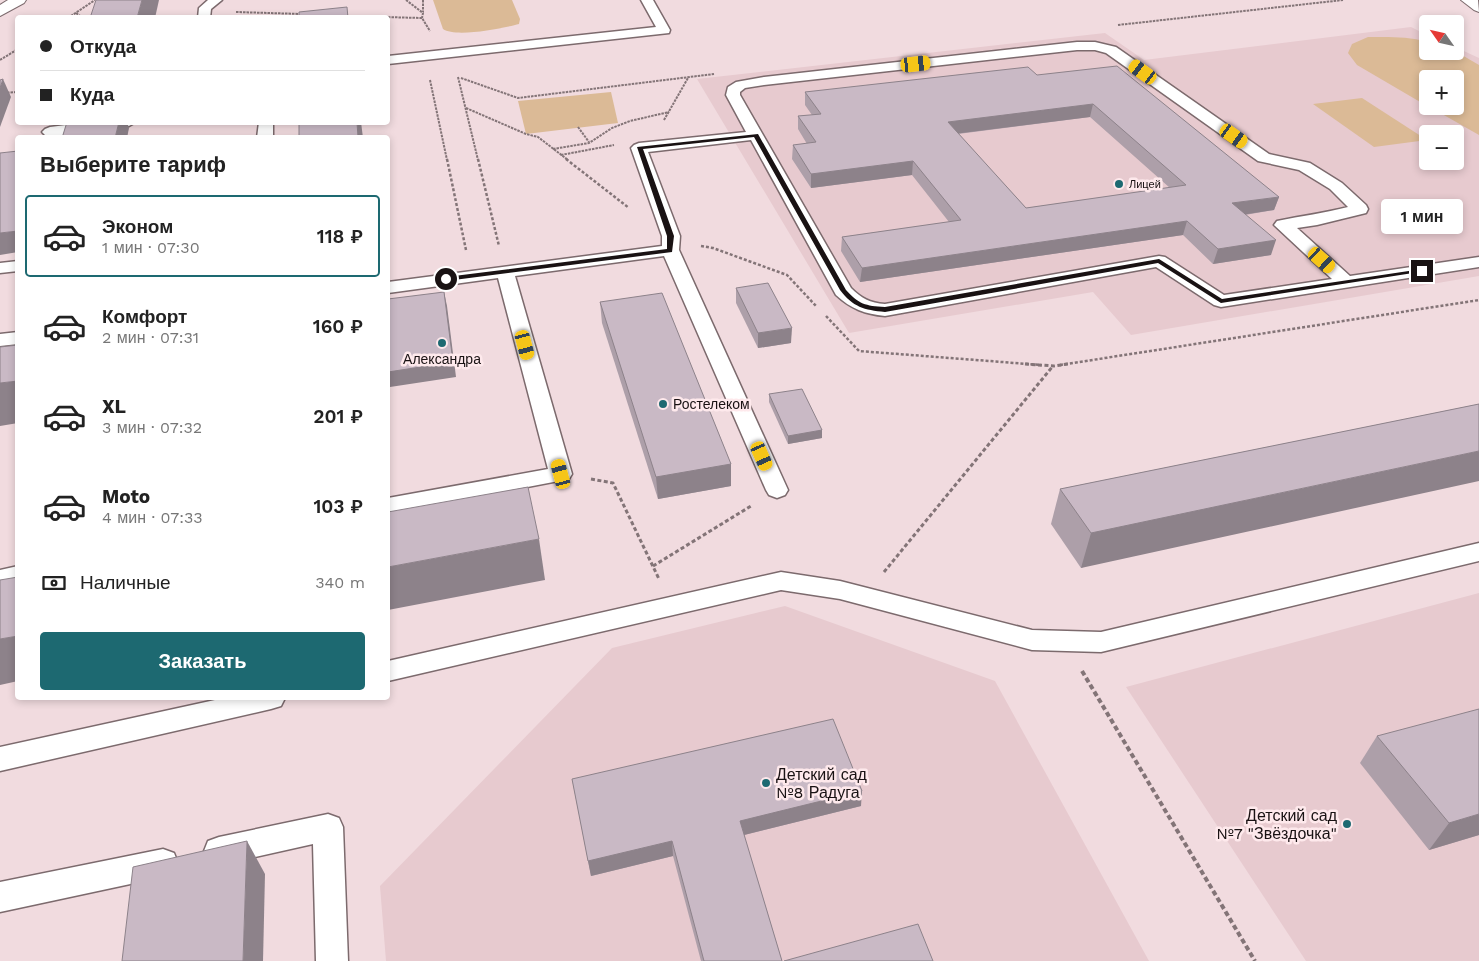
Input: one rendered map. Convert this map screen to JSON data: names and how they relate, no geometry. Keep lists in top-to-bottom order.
{
  "places": [
    "Лицей",
    "Александра",
    "Ростелеком",
    "Детский сад №8 Радуга",
    "Детский сад №7 \"Звёздочка\""
  ],
  "north": "top left",
  "page": {
    "map_buttons": ["+", "−"],
    "banner": ["Откуда", "Куда"],
    "heading": "Выберите тариф",
    "list": [
      {
        "name": "Эконом",
        "note": "1 мин · 07:30",
        "value": "118 ₽"
      },
      {
        "name": "Комфорт",
        "note": "2 мин · 07:31",
        "value": "160 ₽"
      },
      {
        "name": "XL",
        "note": "3 мин · 07:32",
        "value": "201 ₽"
      },
      {
        "name": "Moto",
        "note": "4 мин · 07:33",
        "value": "103 ₽"
      }
    ],
    "bubble": "1 мин",
    "pay": ["Наличные", "340 m"],
    "buttons": "Заказать"
  }
}
